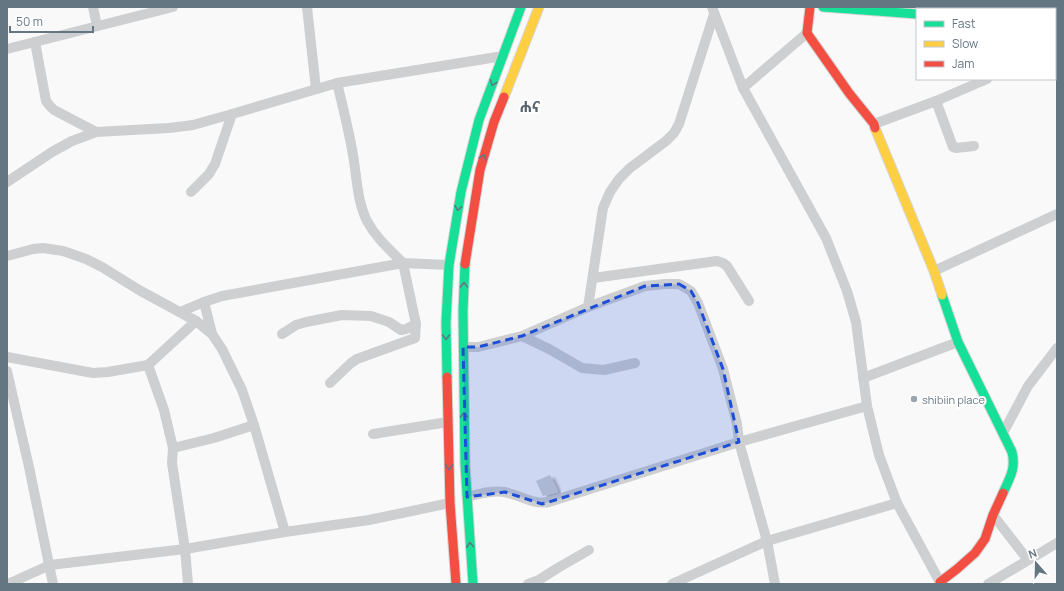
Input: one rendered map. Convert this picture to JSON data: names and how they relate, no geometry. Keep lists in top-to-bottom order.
{
  "districts": ["ሐና"],
  "places": ["shibiin place"],
  "legend": ["Fast", "Slow", "Jam"],
  "scale_bar": "50 m",
  "north": "top"
}
